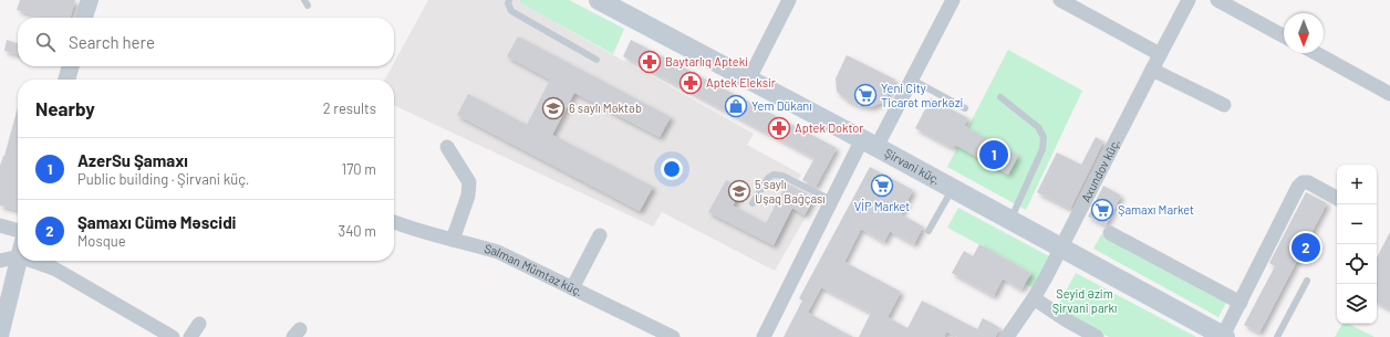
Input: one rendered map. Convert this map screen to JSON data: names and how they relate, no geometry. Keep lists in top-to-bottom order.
{
  "streets": {
    "main road": ["Şirvani küç."],
    "street": ["Axundov küç.", "Salman Mümtaz küç."]
  },
  "crossings": [
    ["Şirvani küç.", "Axundov küç."]
  ],
  "parks": ["Seyid Əzim Şirvani parkı"],
  "places": {
    "pharmacy": ["Baytarlıq Apteki", "Aptek Eleksir", "Aptek Doktor"],
    "supermarket": ["Yeni City Ticarət mərkəzi", "VİP Market", "Şamaxı Market"],
    "shop": ["Yem Dükanı"],
    "school or university": ["6 saylı Məktəb", "5 saylı Uşaq Bağçası"]
  },
  "north": "bottom",
  "page": {
    "search": "Search here",
    "heading": ["Nearby", "2 results"],
    "list": [
      {
        "mark": "1",
        "name": "AzerSu Şamaxı",
        "note": "Public building · Şirvani küç.",
        "value": "170 m"
      },
      {
        "mark": "2",
        "name": "Şamaxı Cümə Məscidi",
        "note": "Mosque",
        "value": "340 m"
      }
    ],
    "pins": ["1", "2"],
    "map_buttons": ["+", "−"]
  }
}
